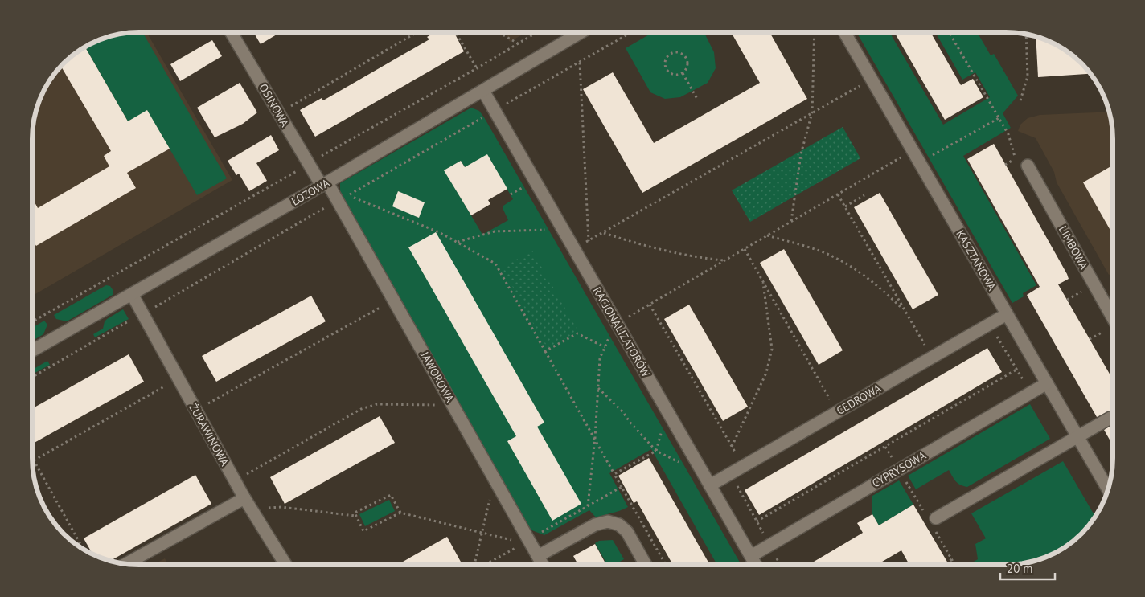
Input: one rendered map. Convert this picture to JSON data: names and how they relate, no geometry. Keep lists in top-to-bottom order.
{
  "streets": {
    "street": [
      "OSINOWA",
      "ŁOZOWA",
      "LIMBOWA",
      "KASZTANOWA",
      "RACJONALIZATORÓW",
      "JAWOROWA",
      "CEDROWA",
      "ŻURAWINOWA",
      "CYPRYSOWA"
    ]
  },
  "crossings": [
    ["OSINOWA", "ŁOZOWA"],
    ["OSINOWA", "JAWOROWA"],
    ["ŁOZOWA", "RACJONALIZATORÓW"],
    ["ŁOZOWA", "JAWOROWA"],
    ["ŁOZOWA", "ŻURAWINOWA"],
    ["KASZTANOWA", "CEDROWA"],
    ["KASZTANOWA", "CYPRYSOWA"],
    ["RACJONALIZATORÓW", "CEDROWA"],
    ["RACJONALIZATORÓW", "CYPRYSOWA"]
  ],
  "scale_bar": "20 m"
}
